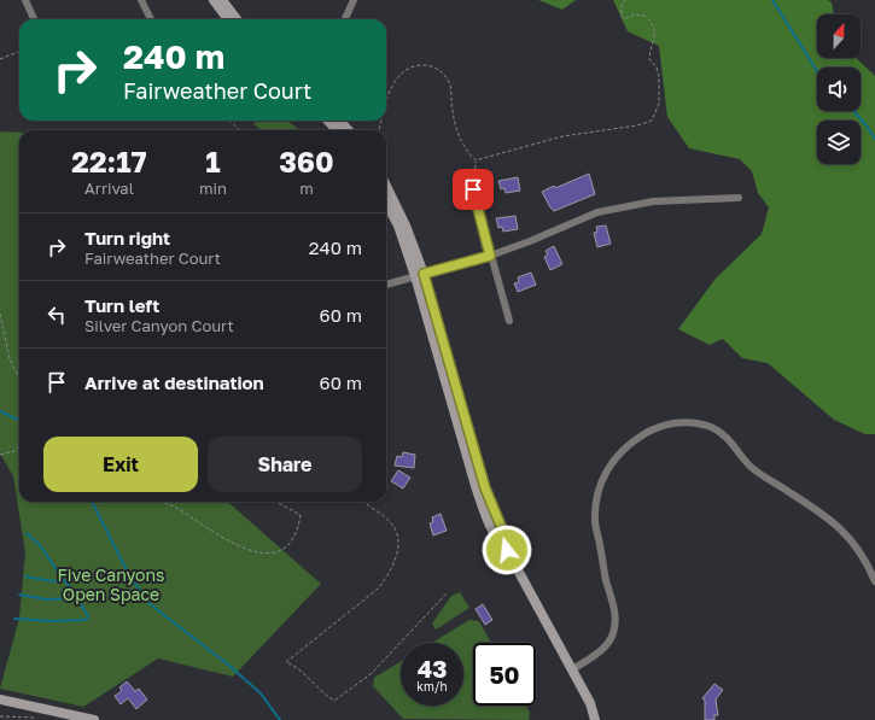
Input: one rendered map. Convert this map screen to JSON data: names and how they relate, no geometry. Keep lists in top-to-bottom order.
{
  "parks": ["Five Canyons Open Space"],
  "north": "top",
  "page": {
    "turn": ["240 m", "Fairweather Court"],
    "eta": [
      "22:17",
      "Arrival",
      "1",
      "min",
      "360",
      "m"
    ],
    "list": [
      {
        "name": "Turn right",
        "note": "Fairweather Court",
        "value": "240 m"
      },
      {
        "name": "Turn left",
        "note": "Silver Canyon Court",
        "value": "60 m"
      },
      {
        "name": "Arrive at destination",
        "value": "60 m"
      }
    ],
    "buttons": ["Exit", "Share"],
    "speed": "43 km/h",
    "limit": "50"
  }
}
